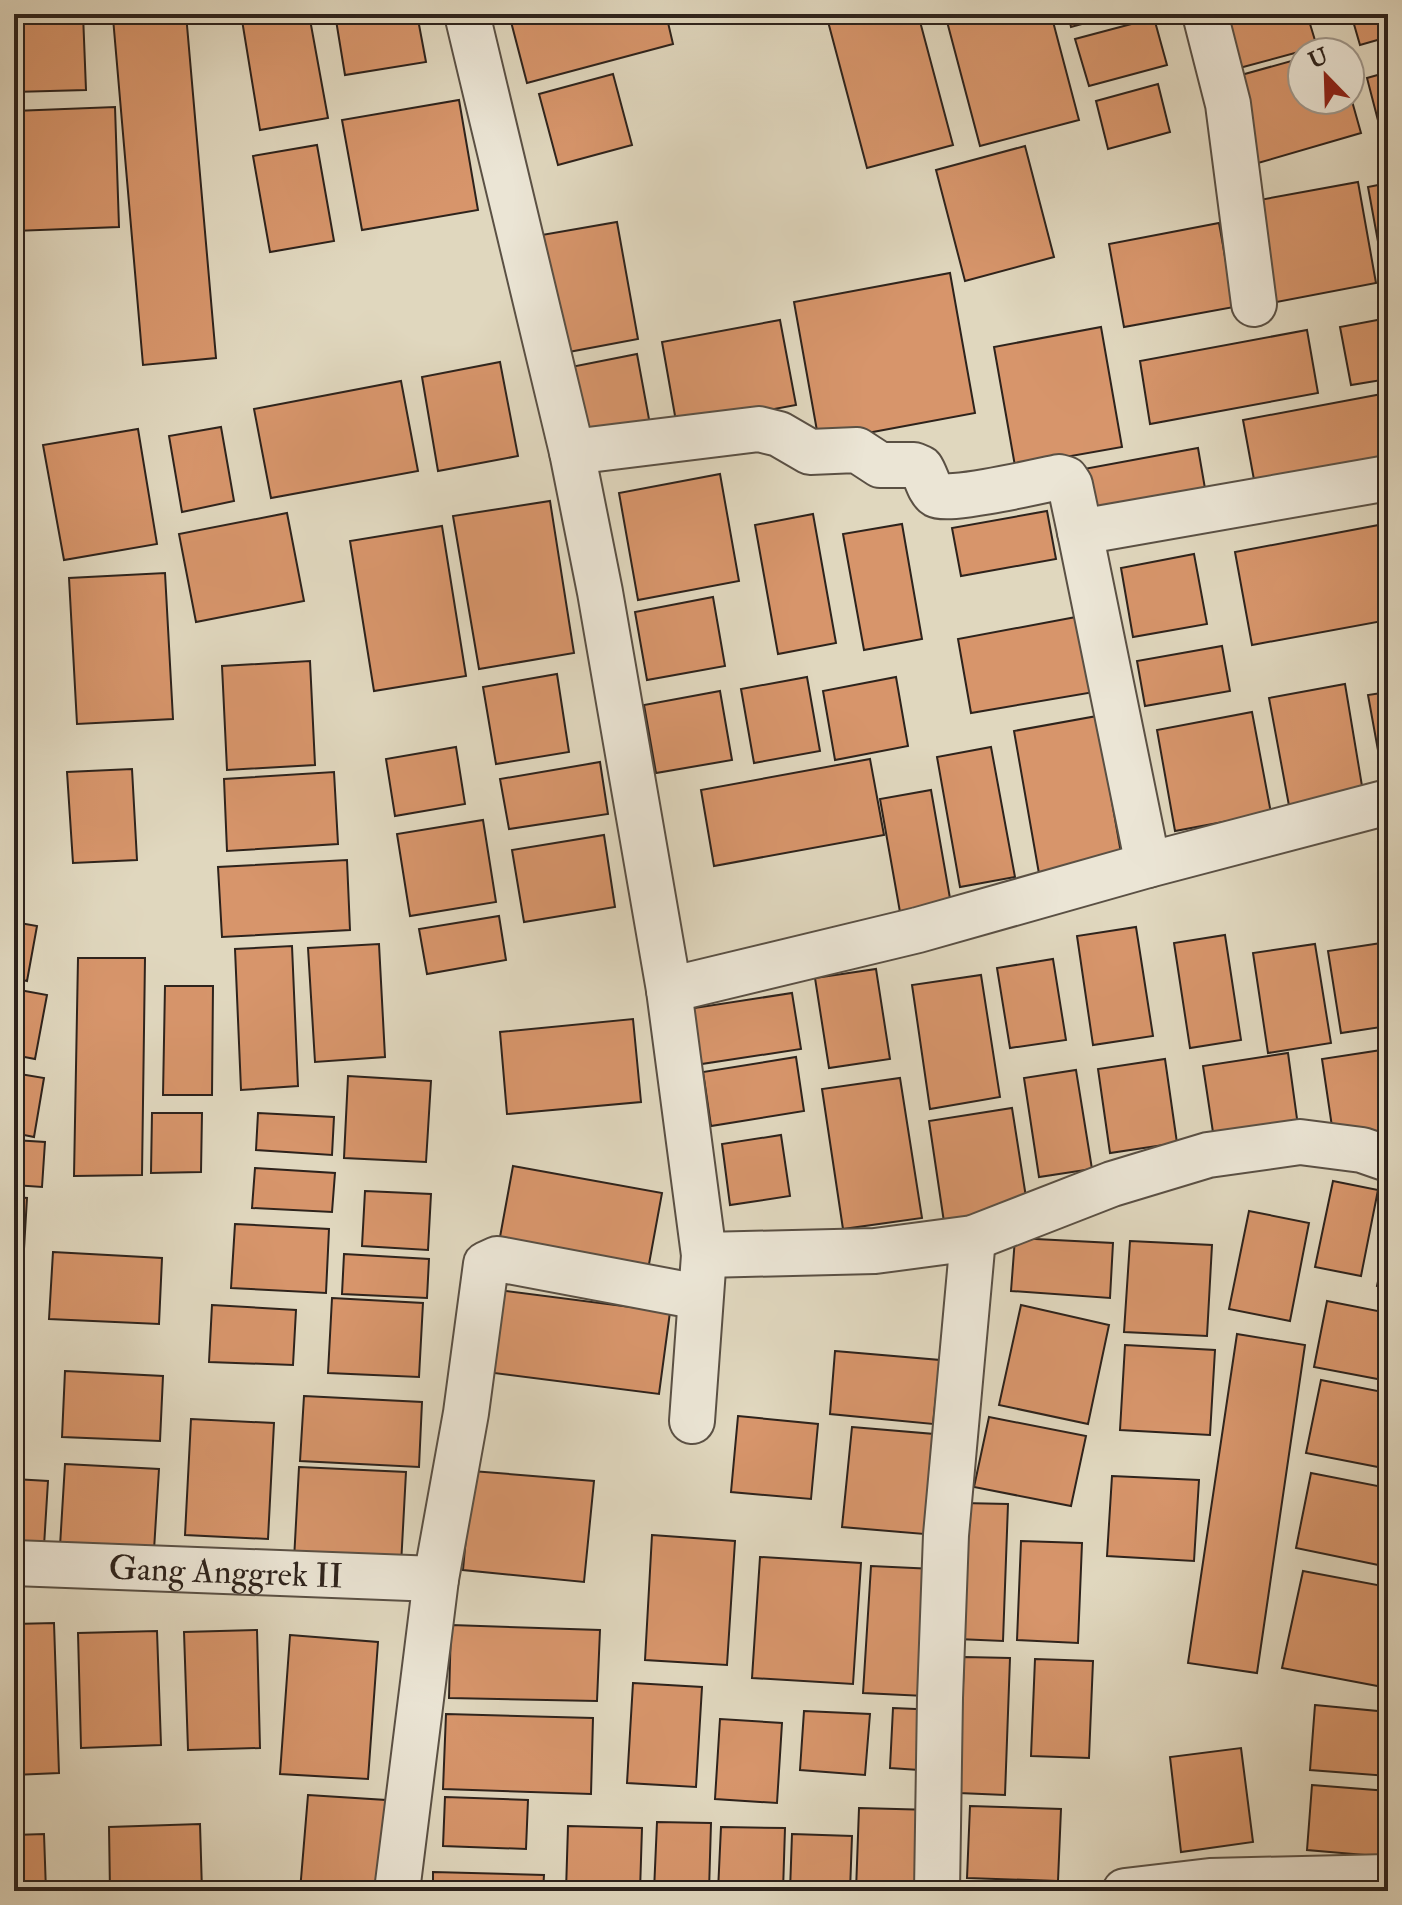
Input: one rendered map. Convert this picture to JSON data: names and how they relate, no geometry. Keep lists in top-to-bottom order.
{
  "streets": {
    "street": ["Gang Anggrek II"]
  },
  "north": "top left"
}
